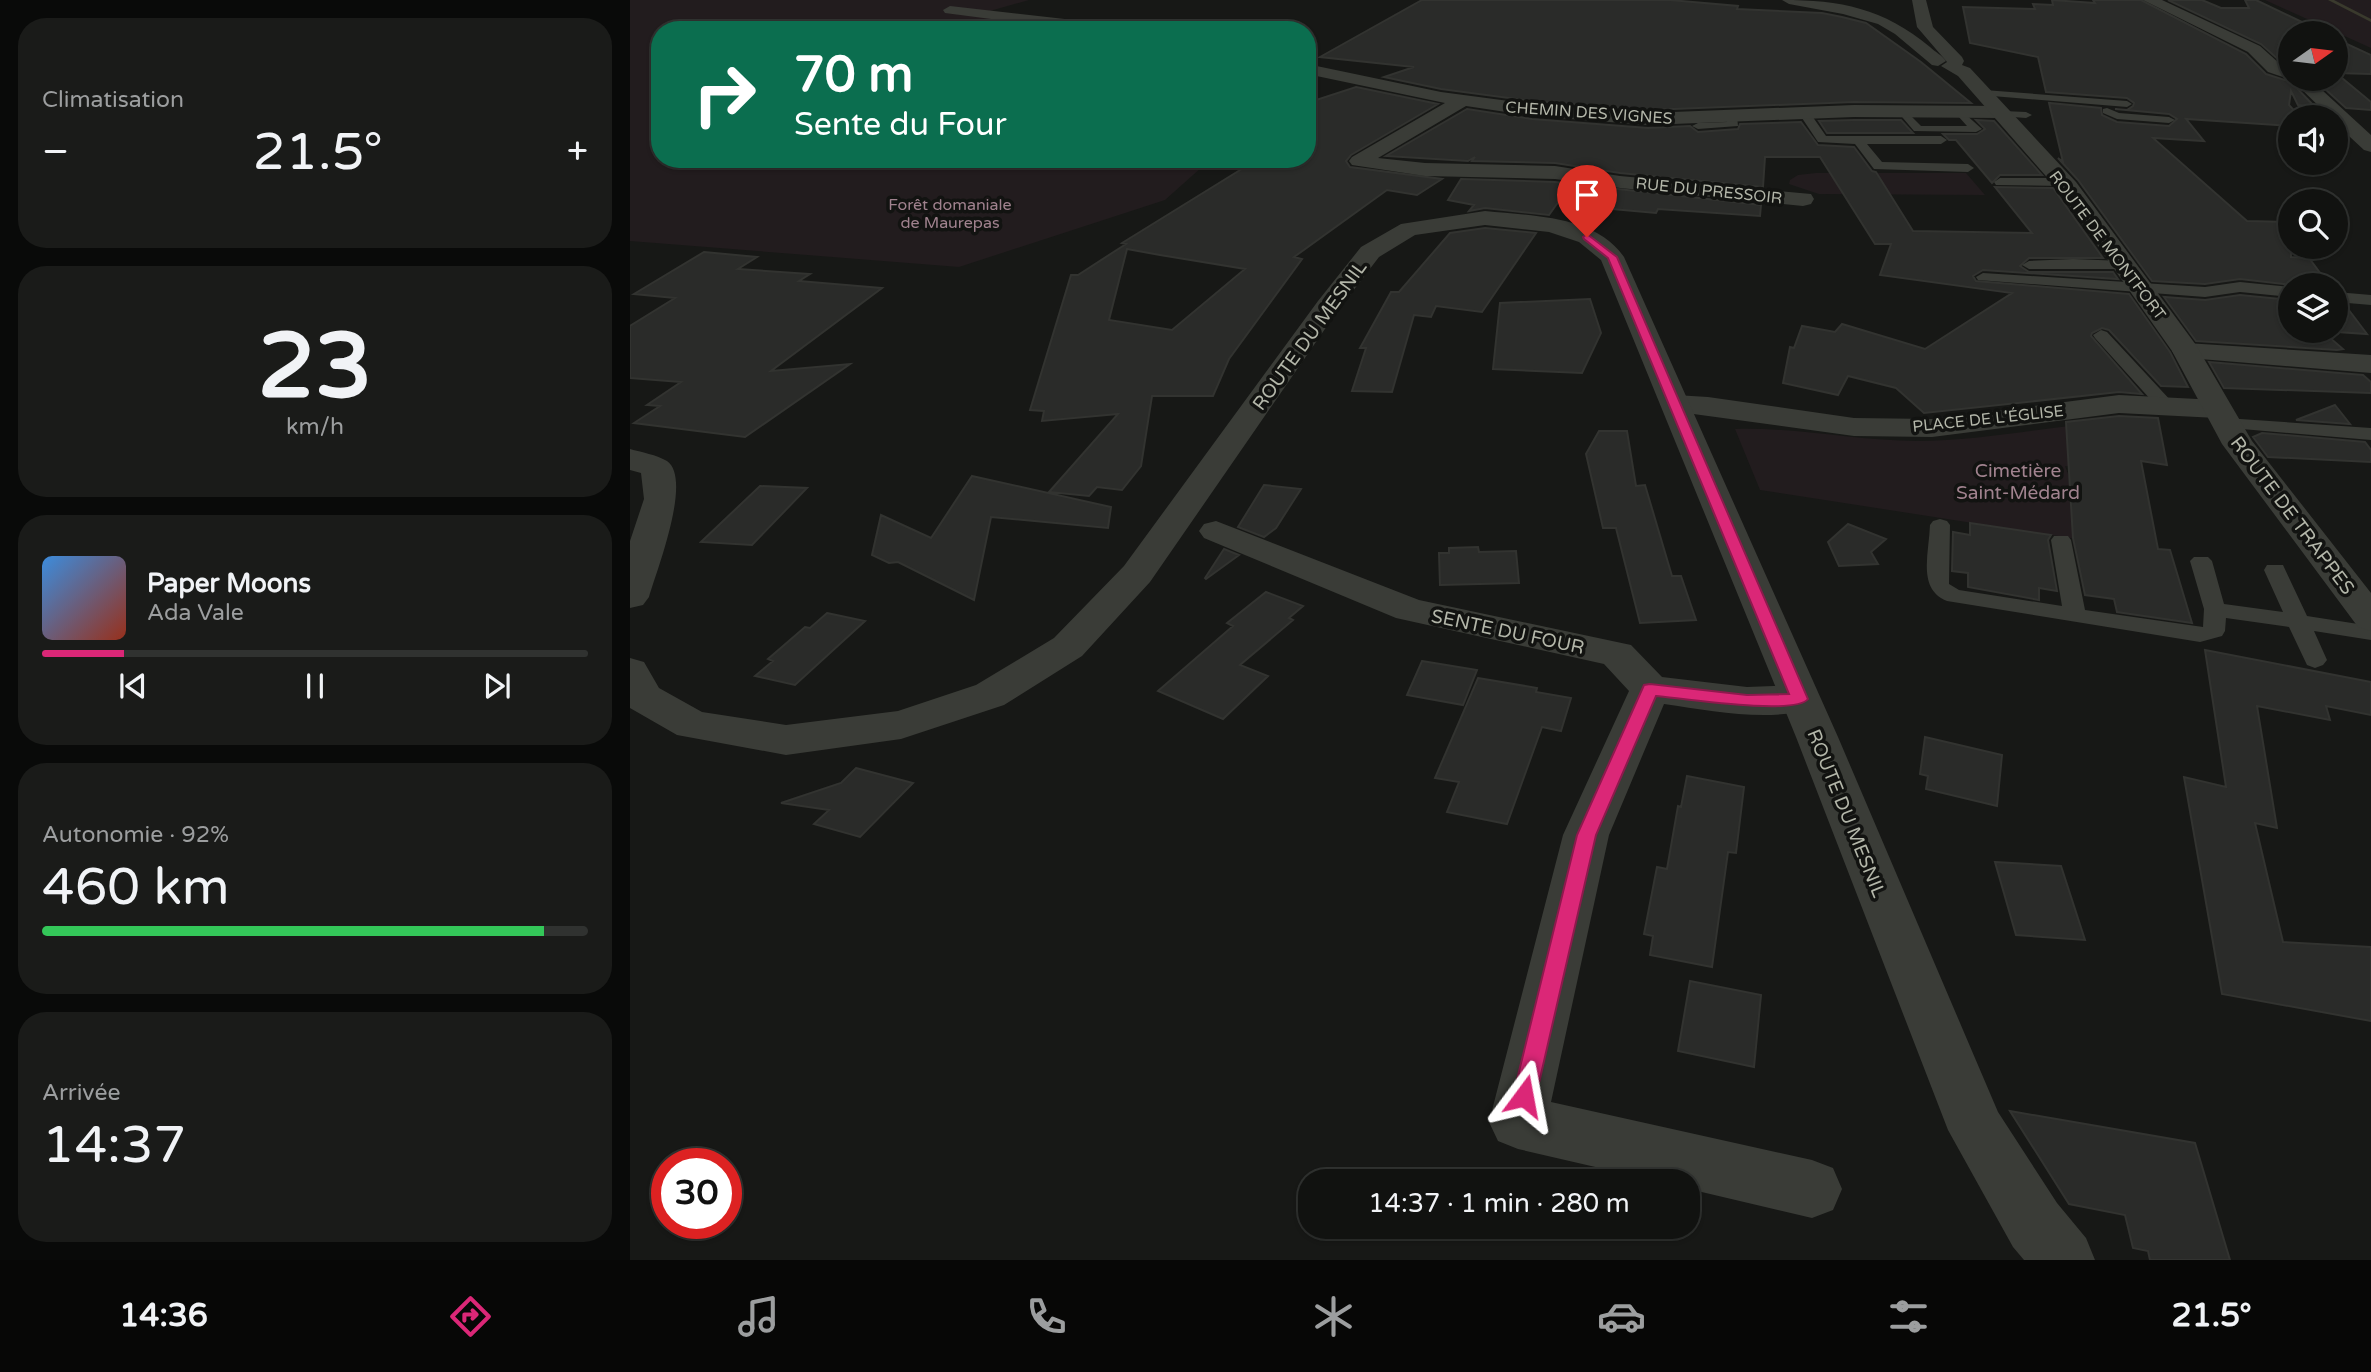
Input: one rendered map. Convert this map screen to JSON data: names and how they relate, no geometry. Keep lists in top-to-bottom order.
{
  "streets": {
    "street": [
      "CHEMIN DES VIGNES",
      "RUE DU PRESSOIR",
      "ROUTE DE MONTFORT",
      "ROUTE DU MESNIL",
      "PLACE DE L'ÉGLISE",
      "ROUTE DE TRAPPES",
      "SENTE DU FOUR"
    ]
  },
  "crossings": [
    ["CHEMIN DES VIGNES", "RUE DU PRESSOIR"],
    ["CHEMIN DES VIGNES", "ROUTE DE MONTFORT"],
    ["ROUTE DE MONTFORT", "PLACE DE L'ÉGLISE"],
    ["ROUTE DE MONTFORT", "ROUTE DE TRAPPES"],
    ["ROUTE DU MESNIL", "PLACE DE L'ÉGLISE"],
    ["PLACE DE L'ÉGLISE", "ROUTE DE TRAPPES"]
  ],
  "parks": ["Forêt domaniale de Maurepas", "Cimetière Saint-Médard"],
  "north": "right",
  "page": {
    "tile": [
      "Climatisation",
      ["23", "km/h"],
      ["Autonomie · 92%", "460 km"],
      ["Arrivée", "14:37"]
    ],
    "turn": ["70 m", "Sente du Four"],
    "heat": ["−", "21.5°", "+"],
    "song": ["Paper Moons", "Ada Vale"],
    "limit": "30",
    "trip": "14:37 · 1 min · 280 m",
    "tabs": ["14:36", "21.5°"]
  }
}
